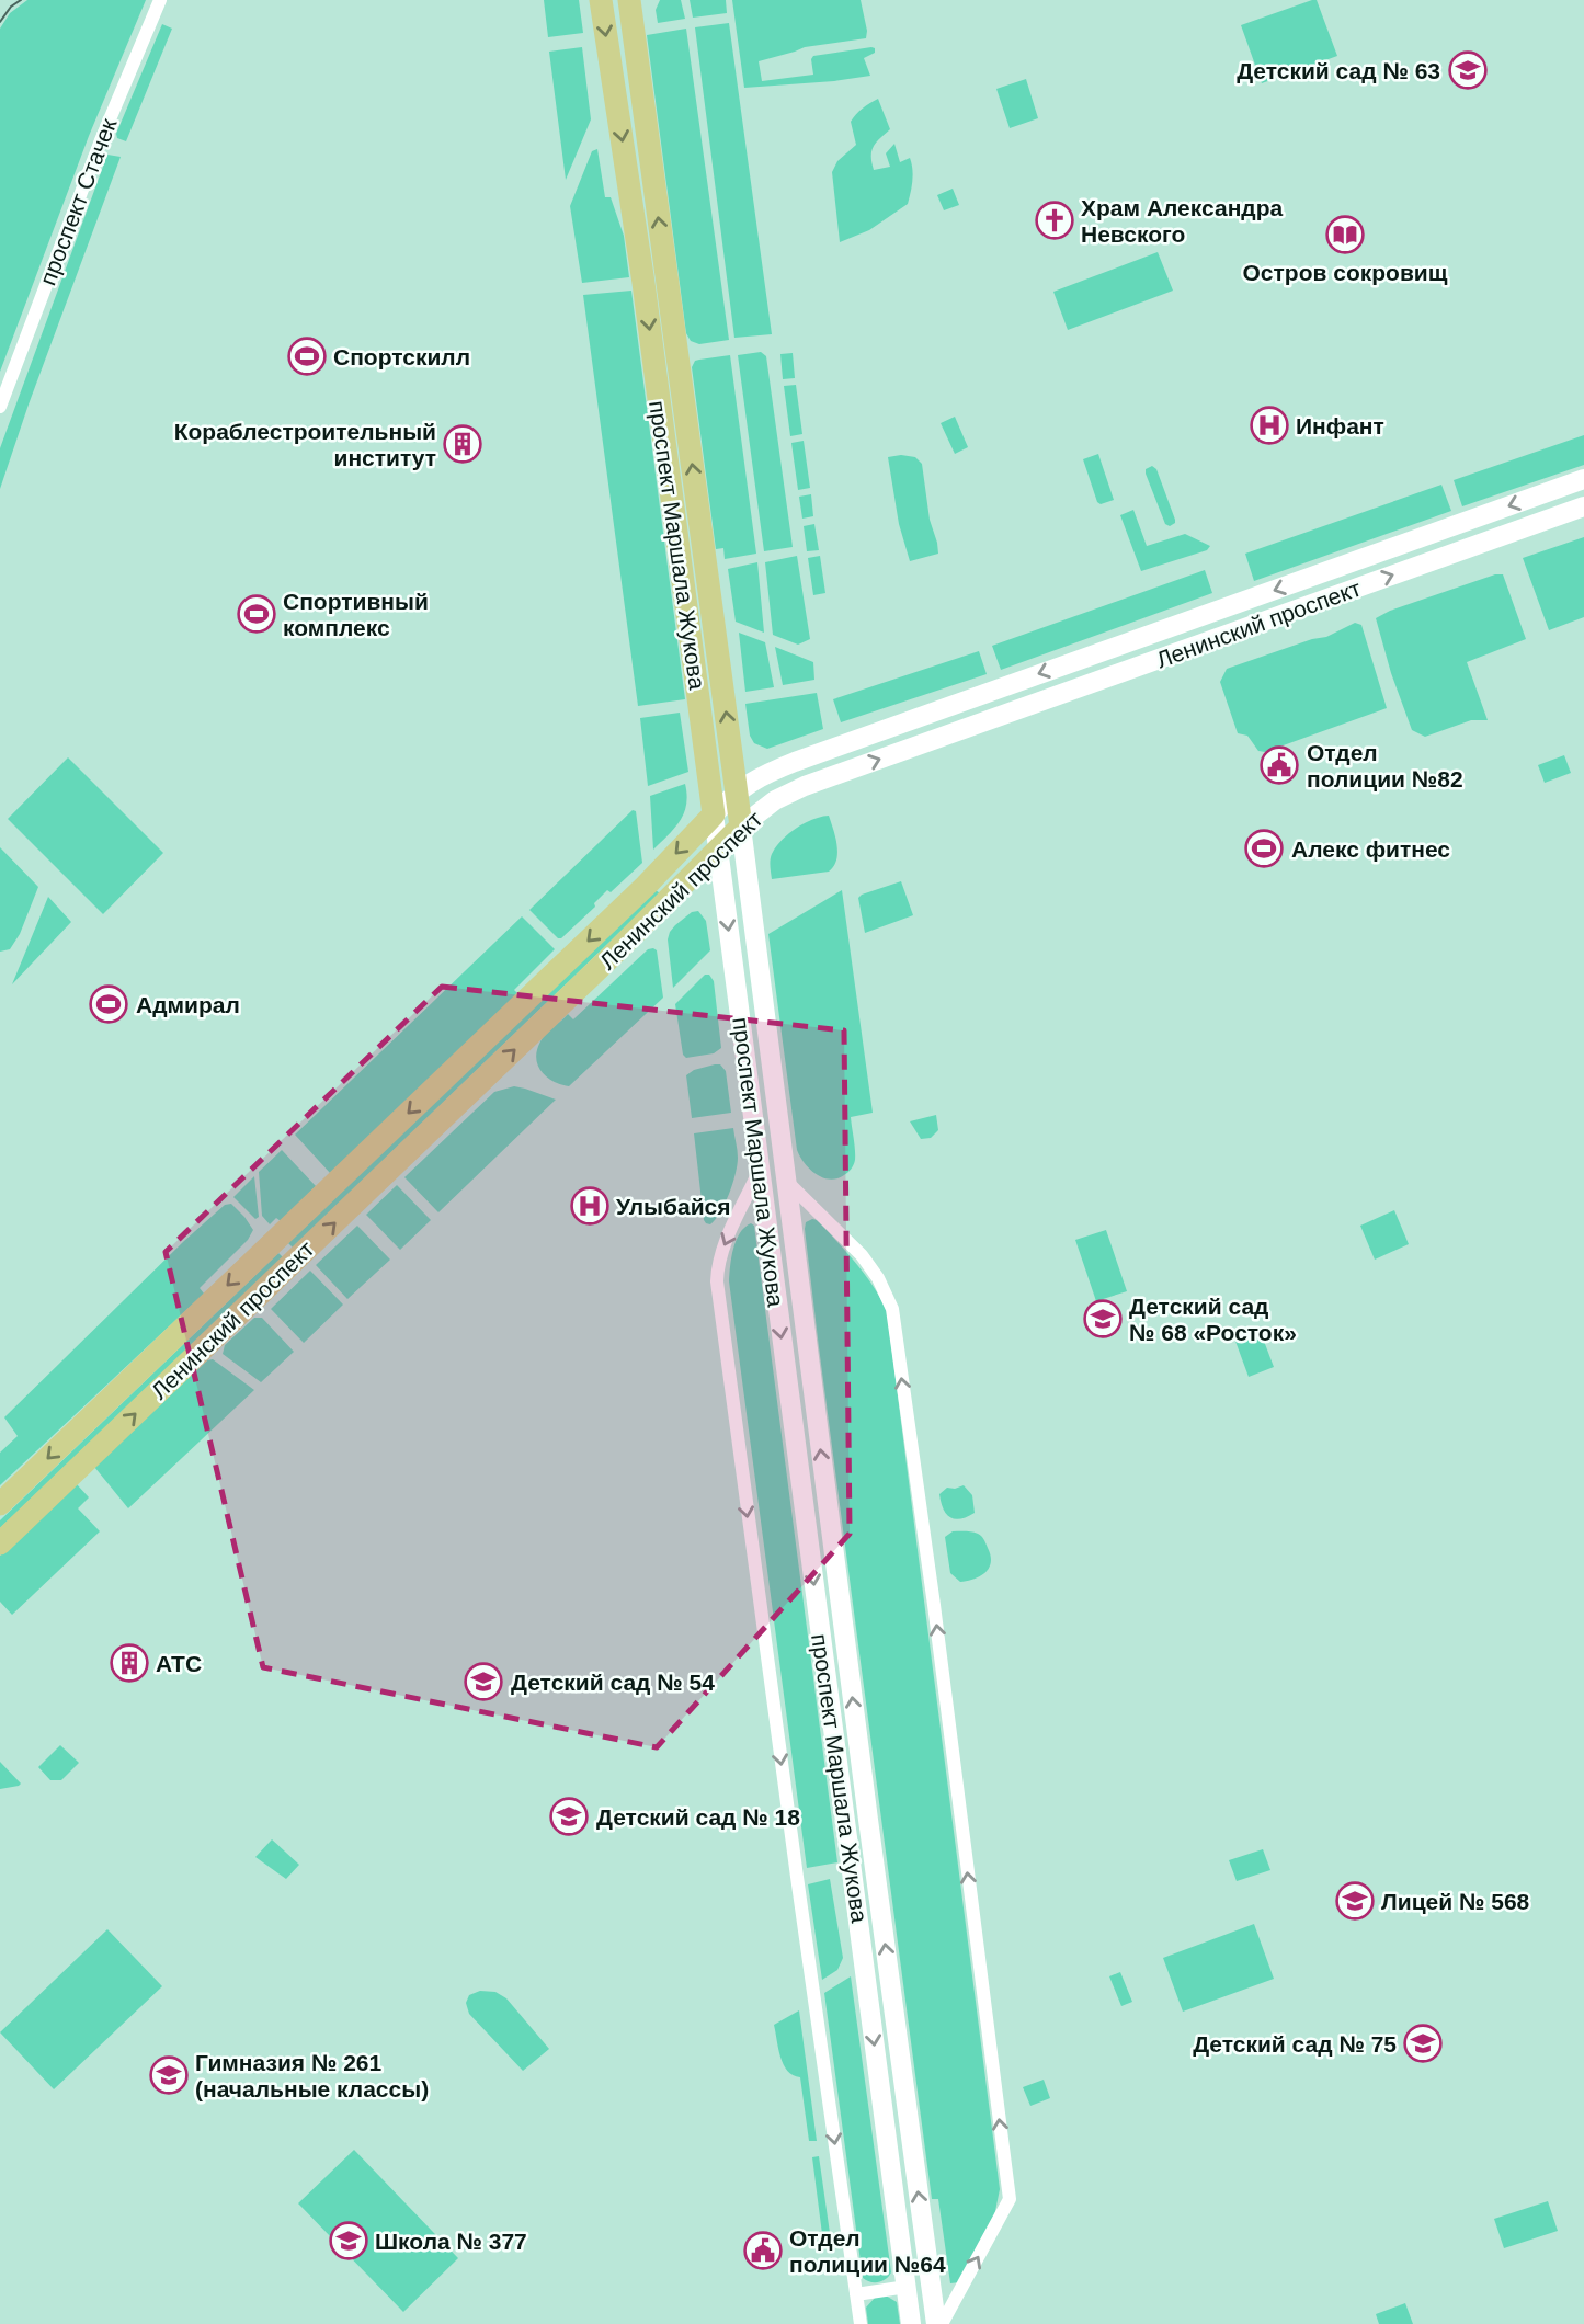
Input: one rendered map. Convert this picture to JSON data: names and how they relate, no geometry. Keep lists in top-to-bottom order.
{
  "streets": {
    "main road": ["проспект Маршала Жукова", "Ленинский проспект"],
    "street": ["проспект Стачек"]
  },
  "crossings": [
    ["проспект Маршала Жукова", "Ленинский проспект"]
  ],
  "places": {
    "school or university": [
      "Детский сад № 63",
      "Детский сад № 68 «Росток»",
      "Детский сад № 54",
      "Детский сад № 18",
      "Лицей № 568",
      "Детский сад № 75",
      "Гимназия № 261 (начальные классы)",
      "Школа № 377"
    ],
    "church": ["Храм Александра Невского"],
    "library": ["Остров сокровищ"],
    "sports": [
      "Спортскилл",
      "Спортивный комплекс",
      "Алекс фитнес",
      "Адмирал"
    ],
    "hospital": ["Инфант", "Улыбайся"],
    "building": ["Кораблестроительный институт", "АТС"],
    "public building": ["Отдел полиции №82", "Отдел полиции №64"]
  }
}
